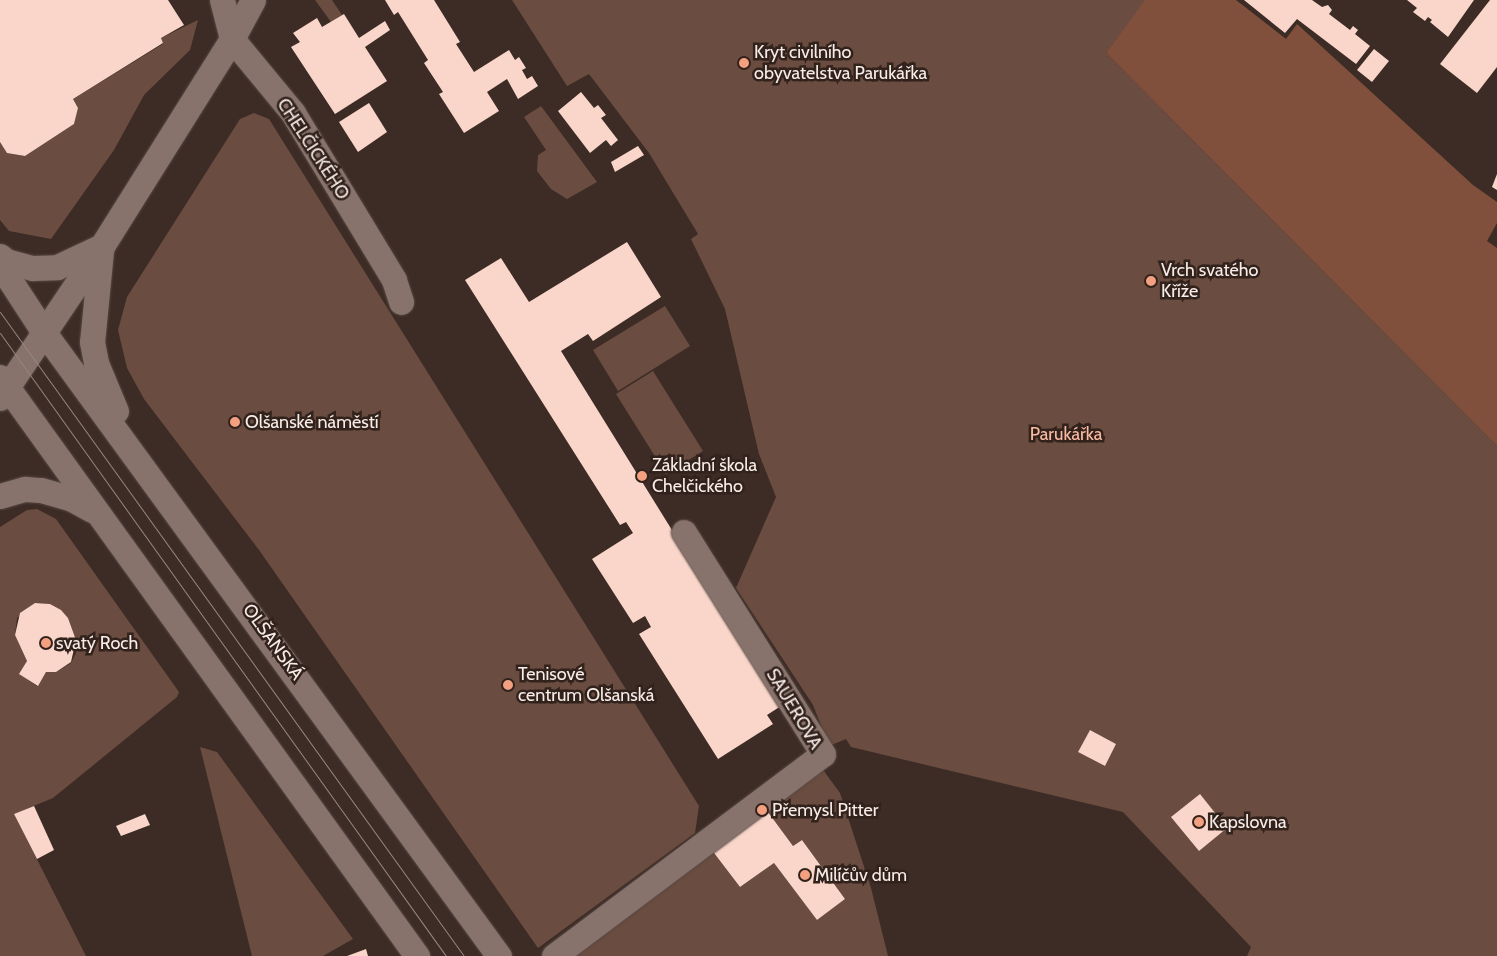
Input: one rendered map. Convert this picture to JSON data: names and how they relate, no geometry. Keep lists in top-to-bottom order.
{
  "streets": {
    "street": ["CHELČICKÉHO", "OLŠANSKÁ", "SAUEROVA"]
  },
  "parks": ["Parukářka"],
  "places": [
    "Kryt civilního obyvatelstva Parukářka",
    "Vrch svatého Kříže",
    "Olšanské náměstí",
    "Základní škola Chelčického",
    "svatý Roch",
    "Tenisové centrum Olšanská",
    "Přemysl Pitter",
    "Kapslovna",
    "Milíčův dům"
  ]
}
